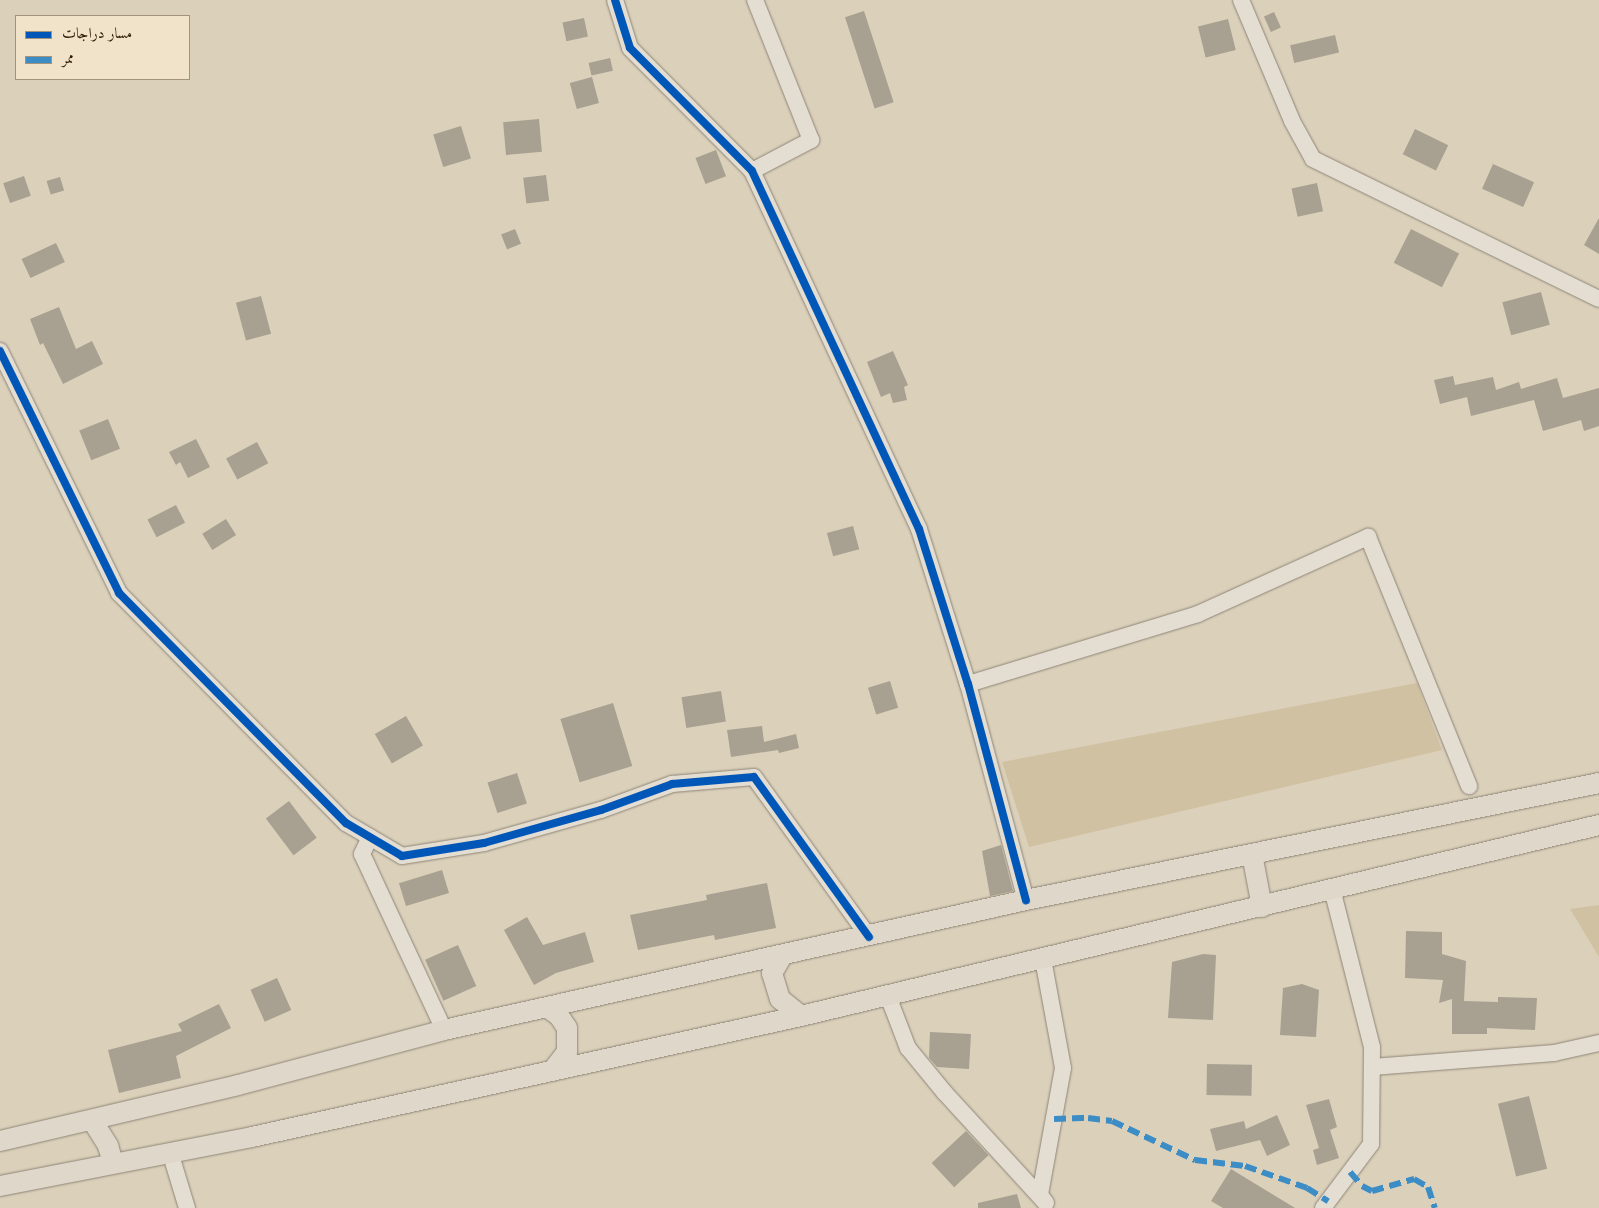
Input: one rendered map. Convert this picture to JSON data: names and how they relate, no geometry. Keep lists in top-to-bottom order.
{
  "legend": ["مسار دراجات", "ممر"]
}
